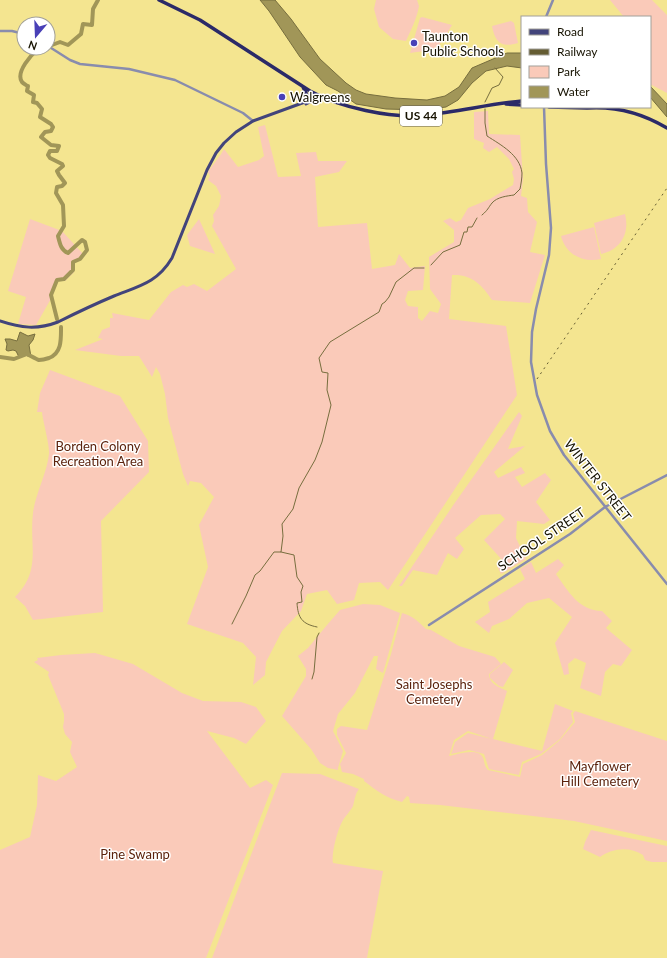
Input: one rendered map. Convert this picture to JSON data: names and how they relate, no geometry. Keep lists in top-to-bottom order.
{
  "streets": {
    "highway": ["US 44"],
    "street": ["WINTER STREET", "SCHOOL STREET"]
  },
  "crossings": [
    ["WINTER STREET", "SCHOOL STREET"]
  ],
  "parks": [
    "Borden Colony Recreation Area",
    "Saint Josephs Cemetery",
    "Mayflower Hill Cemetery",
    "Pine Swamp"
  ],
  "places": ["Taunton Public Schools", "Walgreens"],
  "legend": [
    "Road",
    "Railway",
    "Park",
    "Water"
  ],
  "north": "bottom"
}
